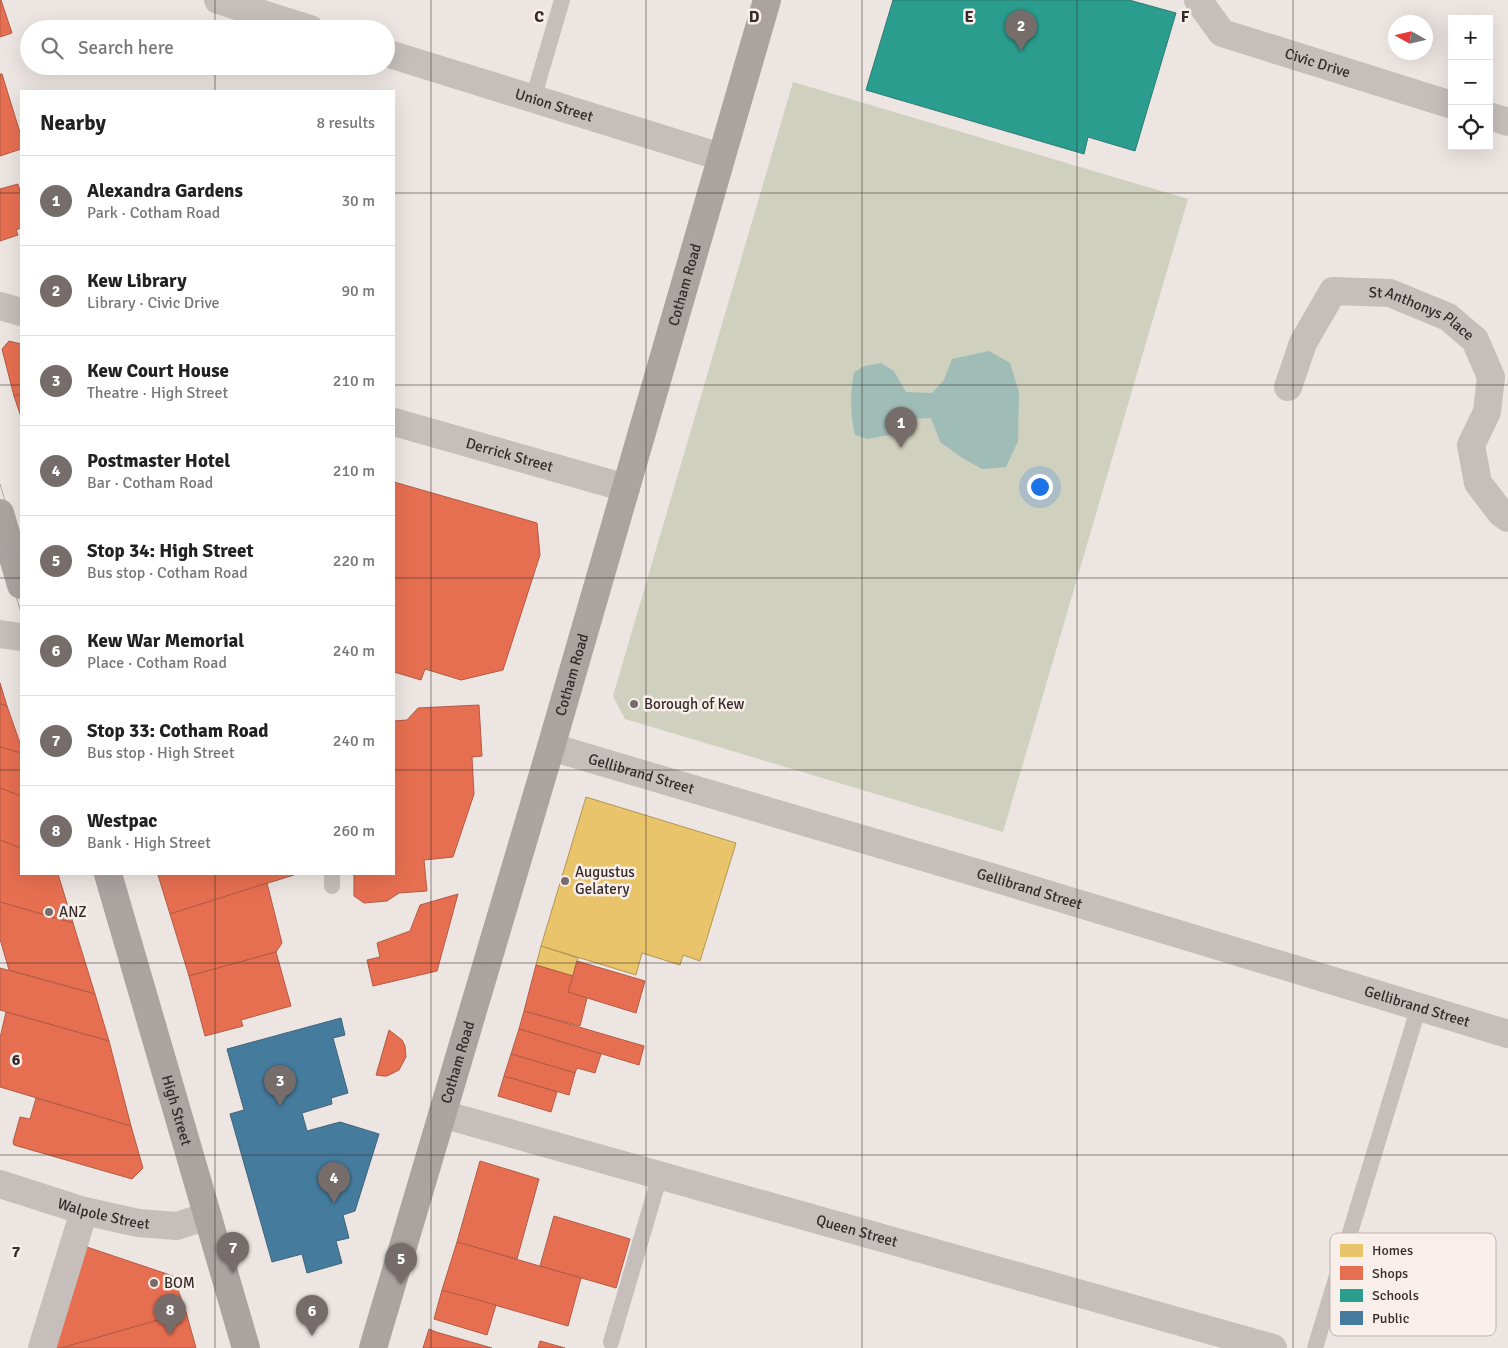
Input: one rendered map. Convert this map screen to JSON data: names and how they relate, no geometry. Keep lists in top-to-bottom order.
{
  "streets": {
    "main road": ["Cotham Road", "High Street"],
    "street": [
      "Civic Drive",
      "Union Street",
      "St Anthonys Place",
      "Derrick Street",
      "Gellibrand Street",
      "Walpole Street",
      "Queen Street"
    ]
  },
  "crossings": [
    ["Union Street", "Cotham Road"],
    ["Cotham Road", "Derrick Street"],
    ["Cotham Road", "Gellibrand Street"],
    ["Cotham Road", "Queen Street"],
    ["High Street", "Walpole Street"]
  ],
  "places": [
    "Borough of Kew",
    "Augustus Gelatery",
    "ANZ",
    "BOM"
  ],
  "legend": [
    "Homes",
    "Shops",
    "Schools",
    "Public"
  ],
  "north": "left",
  "page": {
    "pins": [
      "2",
      "1",
      "3",
      "4",
      "7",
      "5",
      "8",
      "6"
    ],
    "map_buttons": ["+", "−"],
    "search": "Search here",
    "heading": ["Nearby", "8 results"],
    "list": [
      {
        "mark": "1",
        "name": "Alexandra Gardens",
        "note": "Park · Cotham Road",
        "value": "30 m"
      },
      {
        "mark": "2",
        "name": "Kew Library",
        "note": "Library · Civic Drive",
        "value": "90 m"
      },
      {
        "mark": "3",
        "name": "Kew Court House",
        "note": "Theatre · High Street",
        "value": "210 m"
      },
      {
        "mark": "4",
        "name": "Postmaster Hotel",
        "note": "Bar · Cotham Road",
        "value": "210 m"
      },
      {
        "mark": "5",
        "name": "Stop 34: High Street",
        "note": "Bus stop · Cotham Road",
        "value": "220 m"
      },
      {
        "mark": "6",
        "name": "Kew War Memorial",
        "note": "Place · Cotham Road",
        "value": "240 m"
      },
      {
        "mark": "7",
        "name": "Stop 33: Cotham Road",
        "note": "Bus stop · High Street",
        "value": "240 m"
      },
      {
        "mark": "8",
        "name": "Westpac",
        "note": "Bank · High Street",
        "value": "260 m"
      }
    ]
  },
  "grid": {
    "columns": [
      "C",
      "D",
      "E",
      "F"
    ],
    "rows": ["6", "7"]
  }
}
